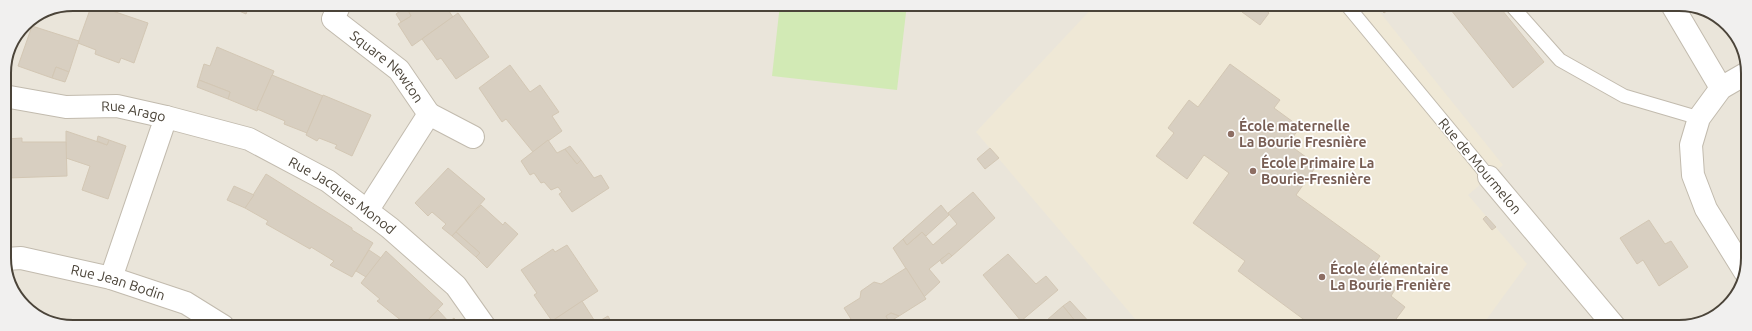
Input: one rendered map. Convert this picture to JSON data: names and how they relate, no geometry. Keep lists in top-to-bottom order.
{
  "streets": {
    "street": [
      "Square Newton",
      "Rue Arago",
      "Rue de Mourmelon",
      "Rue Jacques Monod",
      "Rue Jean Bodin"
    ]
  },
  "crossings": [
    ["Square Newton", "Rue Jacques Monod"],
    ["Rue Arago", "Rue Jacques Monod"],
    ["Rue Arago", "Rue Jean Bodin"]
  ],
  "places": ["École maternelle La Bourie Fresnière", "École Primaire La Bourie-Fresnière", "École élémentaire La Bourie Frenière"]
}
